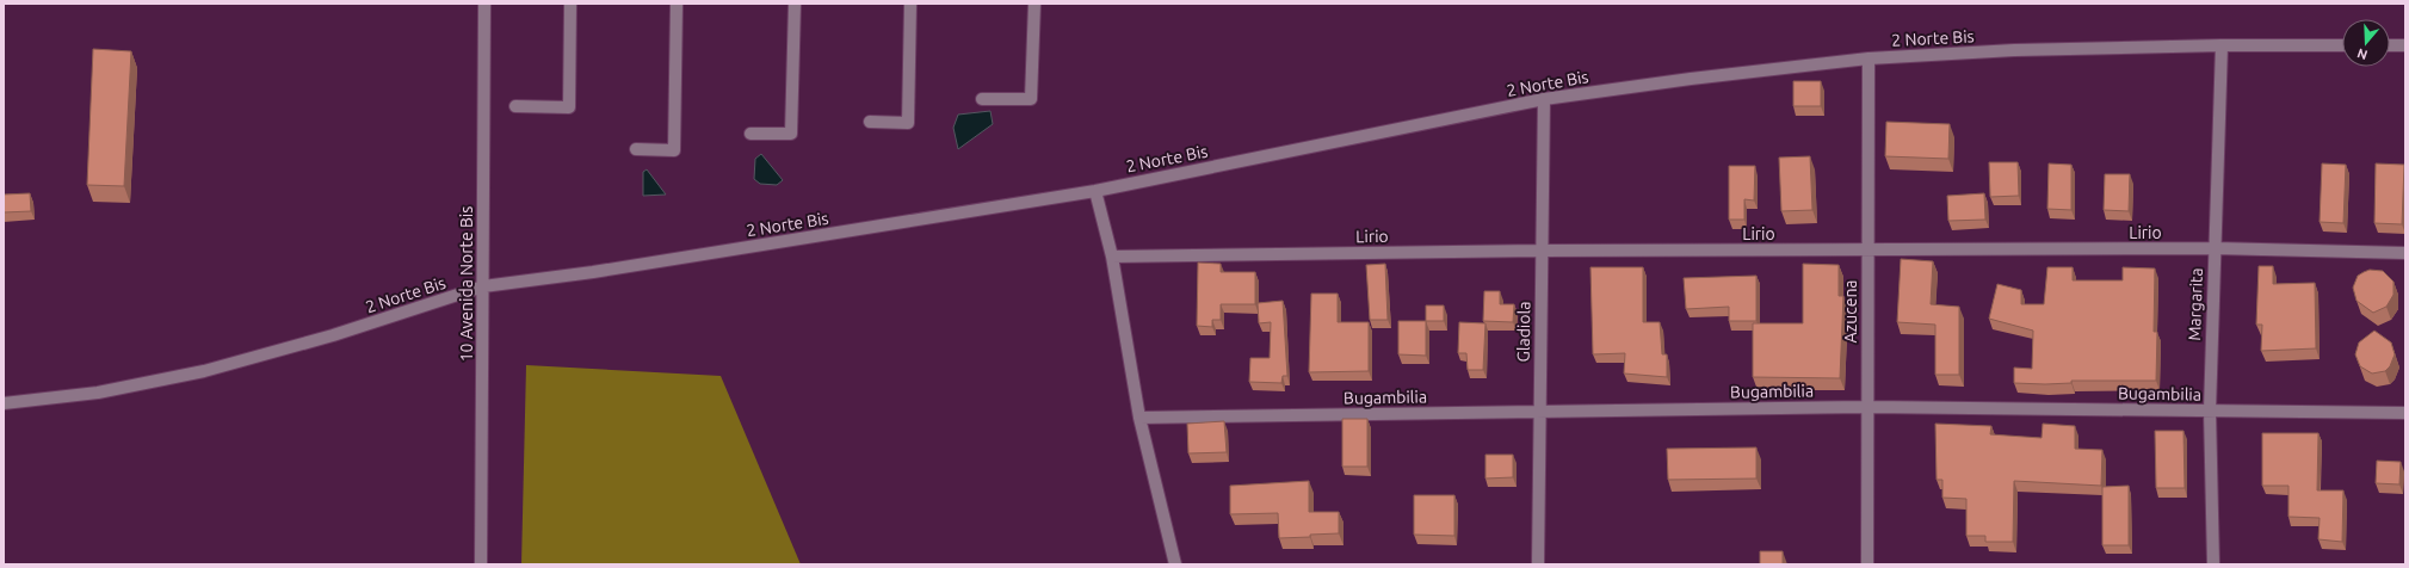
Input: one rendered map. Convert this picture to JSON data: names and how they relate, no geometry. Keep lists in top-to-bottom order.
{
  "streets": {
    "street": [
      "2 Norte Bis",
      "Lirio",
      "10 Avenida Norte Bis",
      "Margarita",
      "Azucena",
      "Gladiola",
      "Bugambilia"
    ]
  },
  "crossings": [
    ["2 Norte Bis", "10 Avenida Norte Bis"],
    ["2 Norte Bis", "Margarita"],
    ["2 Norte Bis", "Azucena"],
    ["2 Norte Bis", "Gladiola"],
    ["Lirio", "Margarita"],
    ["Lirio", "Azucena"],
    ["Lirio", "Gladiola"],
    ["Margarita", "Bugambilia"],
    ["Azucena", "Bugambilia"],
    ["Gladiola", "Bugambilia"]
  ],
  "north": "bottom"
}
